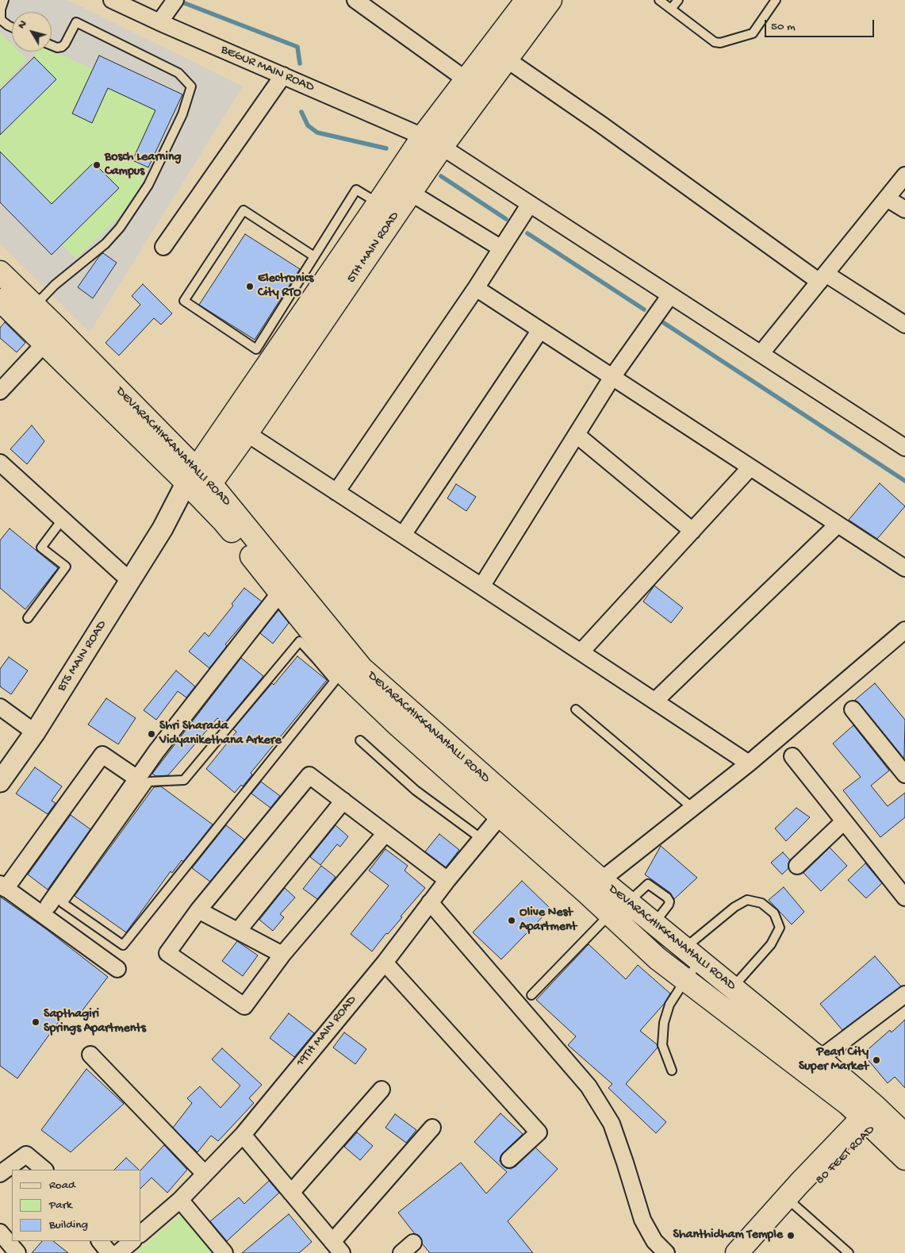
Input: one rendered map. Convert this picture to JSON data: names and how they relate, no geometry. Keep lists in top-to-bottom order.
{
  "streets": {
    "main road": ["5TH MAIN ROAD", "DEVARACHIKKANAHALLI ROAD", "80 FEET ROAD"],
    "street": ["BEGUR MAIN ROAD", "BTS MAIN ROAD", "19TH MAIN ROAD"]
  },
  "crossings": [
    ["BEGUR MAIN ROAD", "5TH MAIN ROAD"],
    ["5TH MAIN ROAD", "DEVARACHIKKANAHALLI ROAD"],
    ["5TH MAIN ROAD", "BTS MAIN ROAD"],
    ["DEVARACHIKKANAHALLI ROAD", "BTS MAIN ROAD"],
    ["DEVARACHIKKANAHALLI ROAD", "19TH MAIN ROAD"],
    ["DEVARACHIKKANAHALLI ROAD", "80 FEET ROAD"]
  ],
  "places": [
    "Bosch Learning Campus",
    "Electronics City RTO",
    "Shri Sharada Vidyanikethana Arkere",
    "Olive Nest Apartment",
    "Sapthagiri Springs Apartments",
    "Pearl City Super Market",
    "Shanthidham Temple"
  ],
  "legend": ["Road", "Park", "Building"],
  "scale_bar": "50 m",
  "north": "top left"
}
